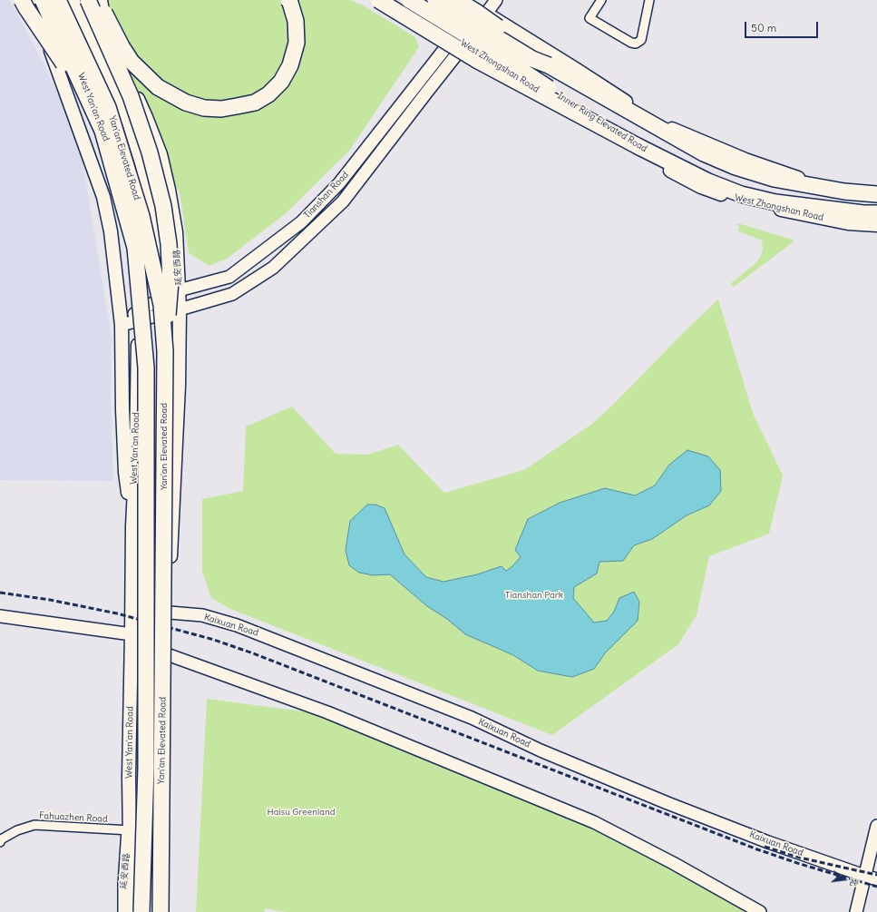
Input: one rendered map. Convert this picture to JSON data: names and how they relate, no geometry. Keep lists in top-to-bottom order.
{
  "streets": {
    "highway": ["Inner Ring Elevated Road", "Yan'an Elevated Road"],
    "main road": ["West Zhongshan Road", "West Yan'an Road", "延安西路"],
    "street": ["Tianshan Road", "Kaixuan Road", "Fahuazhen Road"]
  },
  "crossings": [
    ["West Zhongshan Road", "Tianshan Road"],
    ["West Yan'an Road", "Yan'an Elevated Road"],
    ["West Yan'an Road", "Tianshan Road"],
    ["West Yan'an Road", "延安西路"],
    ["West Yan'an Road", "Fahuazhen Road"],
    ["Tianshan Road", "延安西路"],
    ["延安西路", "Fahuazhen Road"]
  ],
  "parks": ["Tianshan Park", "Haisu Greenland"],
  "scale_bar": "50 m",
  "north": "right"
}
